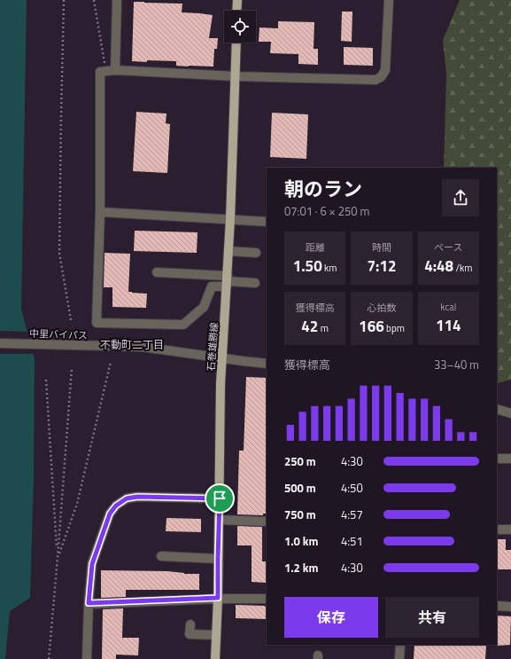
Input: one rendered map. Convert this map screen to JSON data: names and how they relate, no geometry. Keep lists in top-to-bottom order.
{
  "streets": {
    "main road": ["石巻雄勝線"],
    "street": ["中里バイパス"]
  },
  "crossings": [
    ["中里バイパス", "石巻雄勝線"]
  ],
  "districts": ["不動町二丁目"],
  "page": {
    "heading": ["朝のラン", "07:01 · 6 × 250 m"],
    "stats": [
      ["距離", "1.50 km"],
      ["時間", "7:12"],
      ["ペース", "4:48 /km"],
      ["獲得標高", "42 m"],
      ["心拍数", "166 bpm"],
      ["kcal", "114"]
    ],
    "chart": ["獲得標高", "33–40 m"],
    "list": [
      {
        "name": "250 m",
        "note": "4:30"
      },
      {
        "name": "500 m",
        "note": "4:50"
      },
      {
        "name": "750 m",
        "note": "4:57"
      },
      {
        "name": "1.0 km",
        "note": "4:51"
      },
      {
        "name": "1.2 km",
        "note": "4:30"
      }
    ],
    "buttons": ["保存", "共有"]
  }
}
